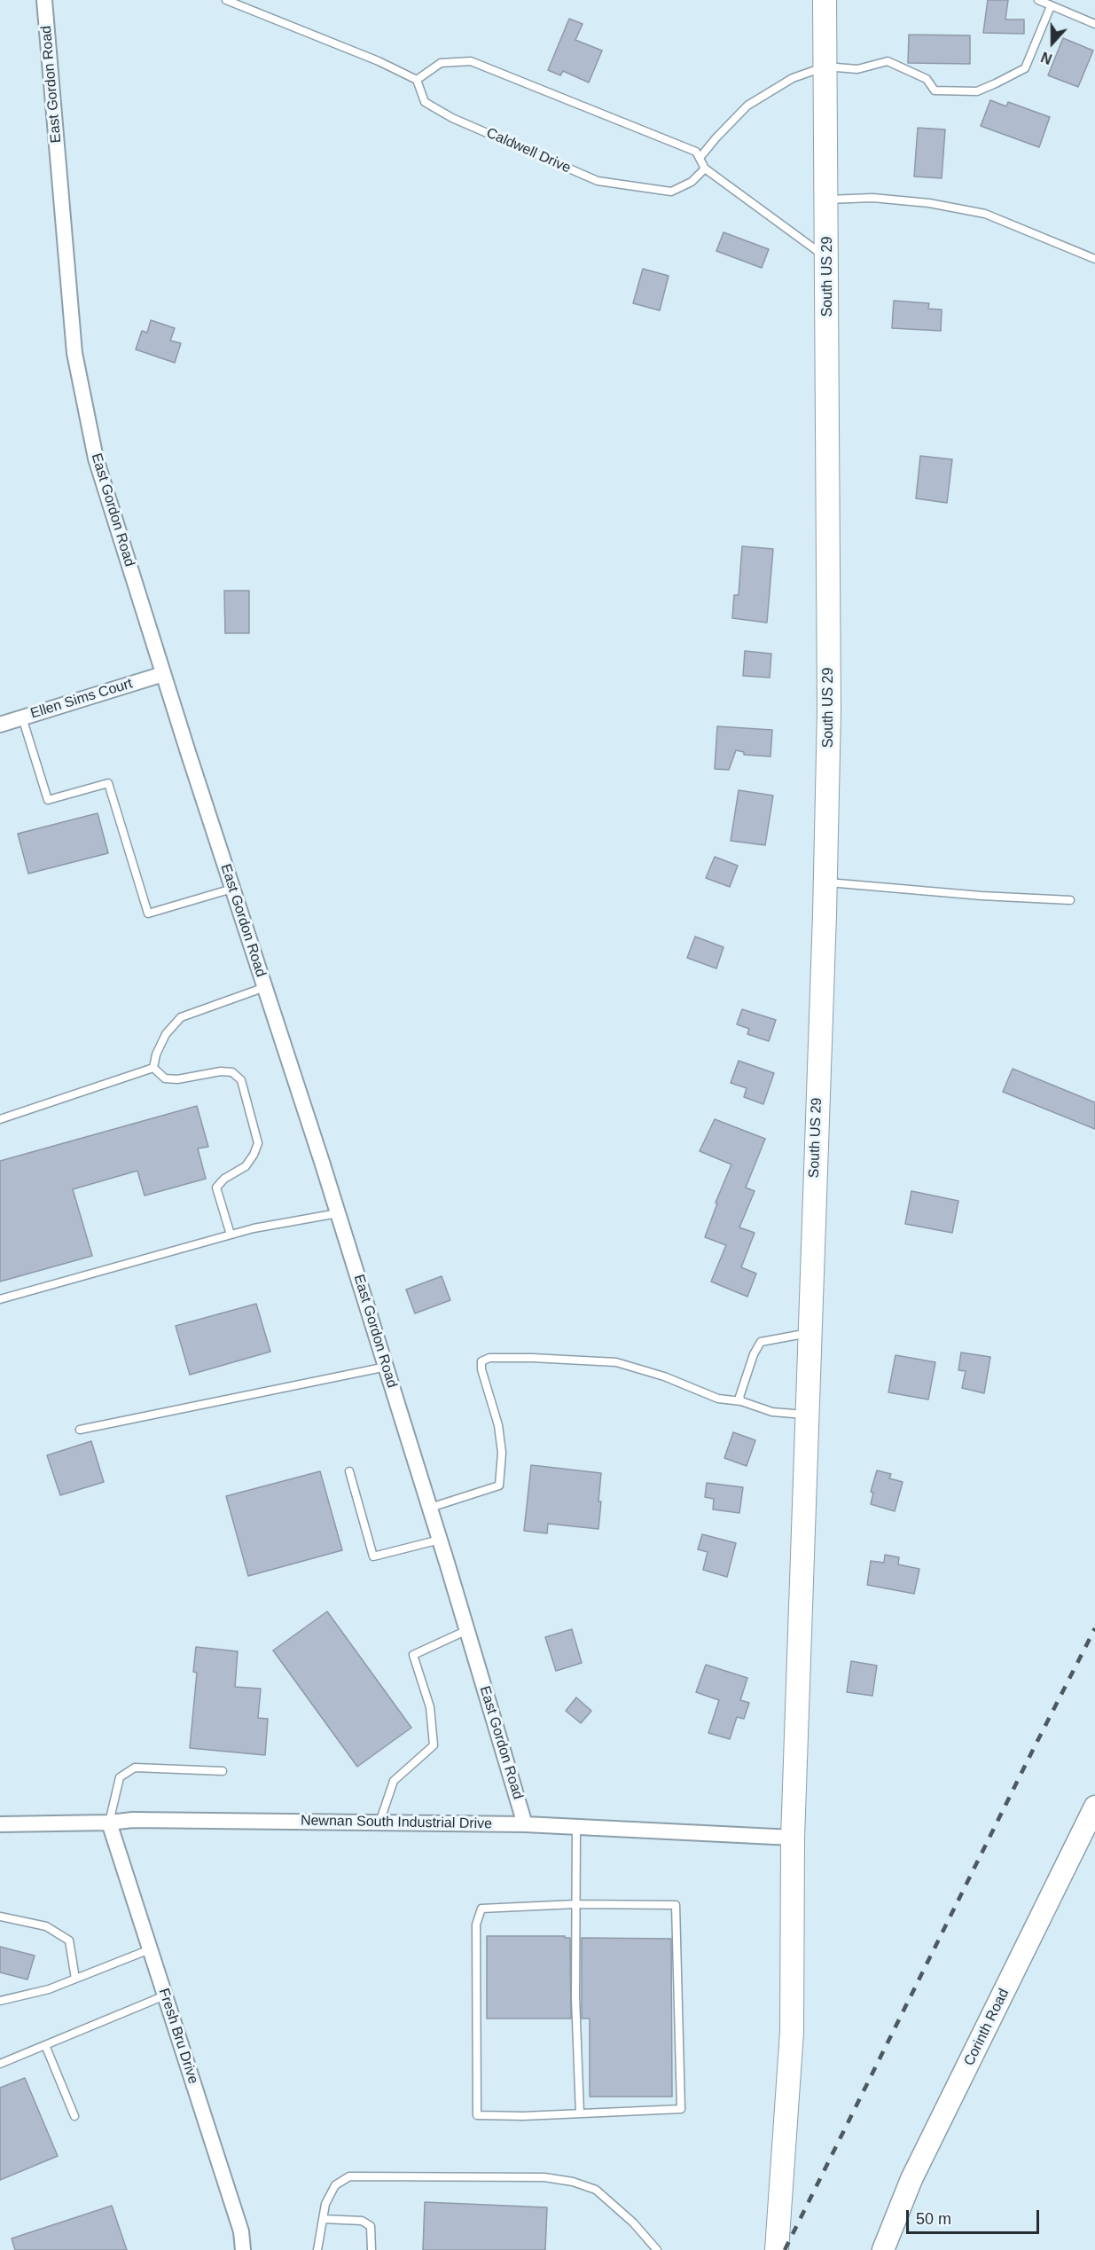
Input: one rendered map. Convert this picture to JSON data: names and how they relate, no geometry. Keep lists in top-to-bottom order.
{
  "streets": {
    "main road": ["South US 29"],
    "street": [
      "East Gordon Road",
      "Ellen Sims Court",
      "Newnan South Industrial Drive",
      "Corinth Road",
      "Fresh Bru Drive"
    ],
    "lane": ["Caldwell Drive"]
  },
  "crossings": [
    ["East Gordon Road", "Ellen Sims Court"],
    ["East Gordon Road", "Newnan South Industrial Drive"],
    ["South US 29", "Newnan South Industrial Drive"],
    ["Newnan South Industrial Drive", "Fresh Bru Drive"]
  ],
  "scale_bar": "50 m",
  "north": "bottom"
}
